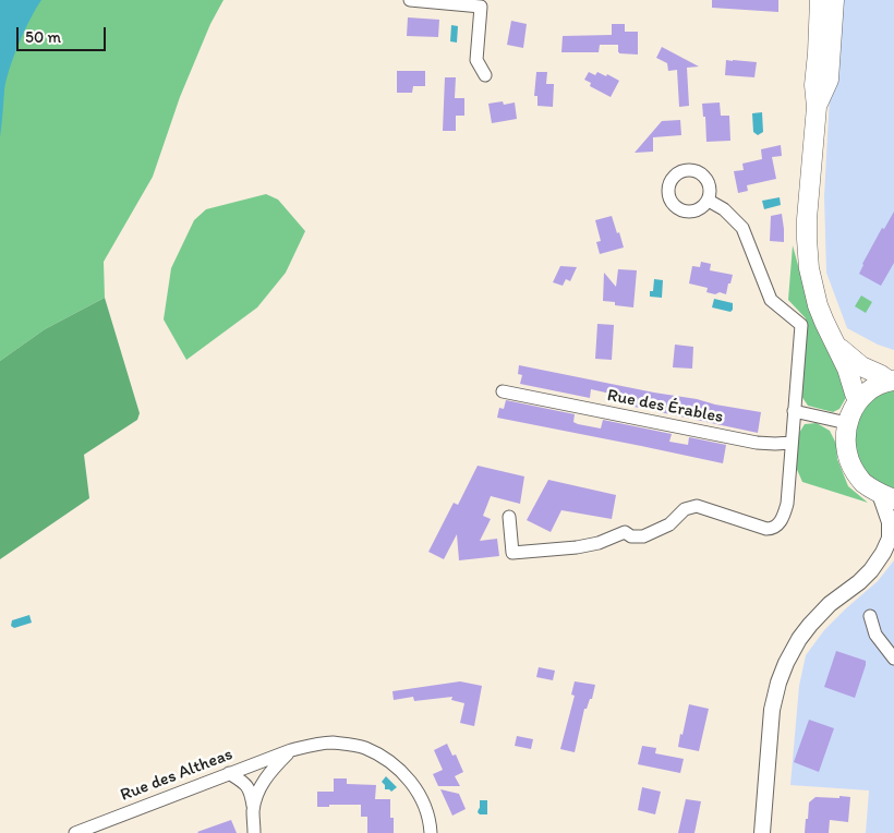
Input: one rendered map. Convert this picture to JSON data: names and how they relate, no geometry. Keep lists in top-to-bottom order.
{
  "streets": {
    "street": ["Rue des Érables", "Rue des Altheas"]
  },
  "scale_bar": "50 m"
}
